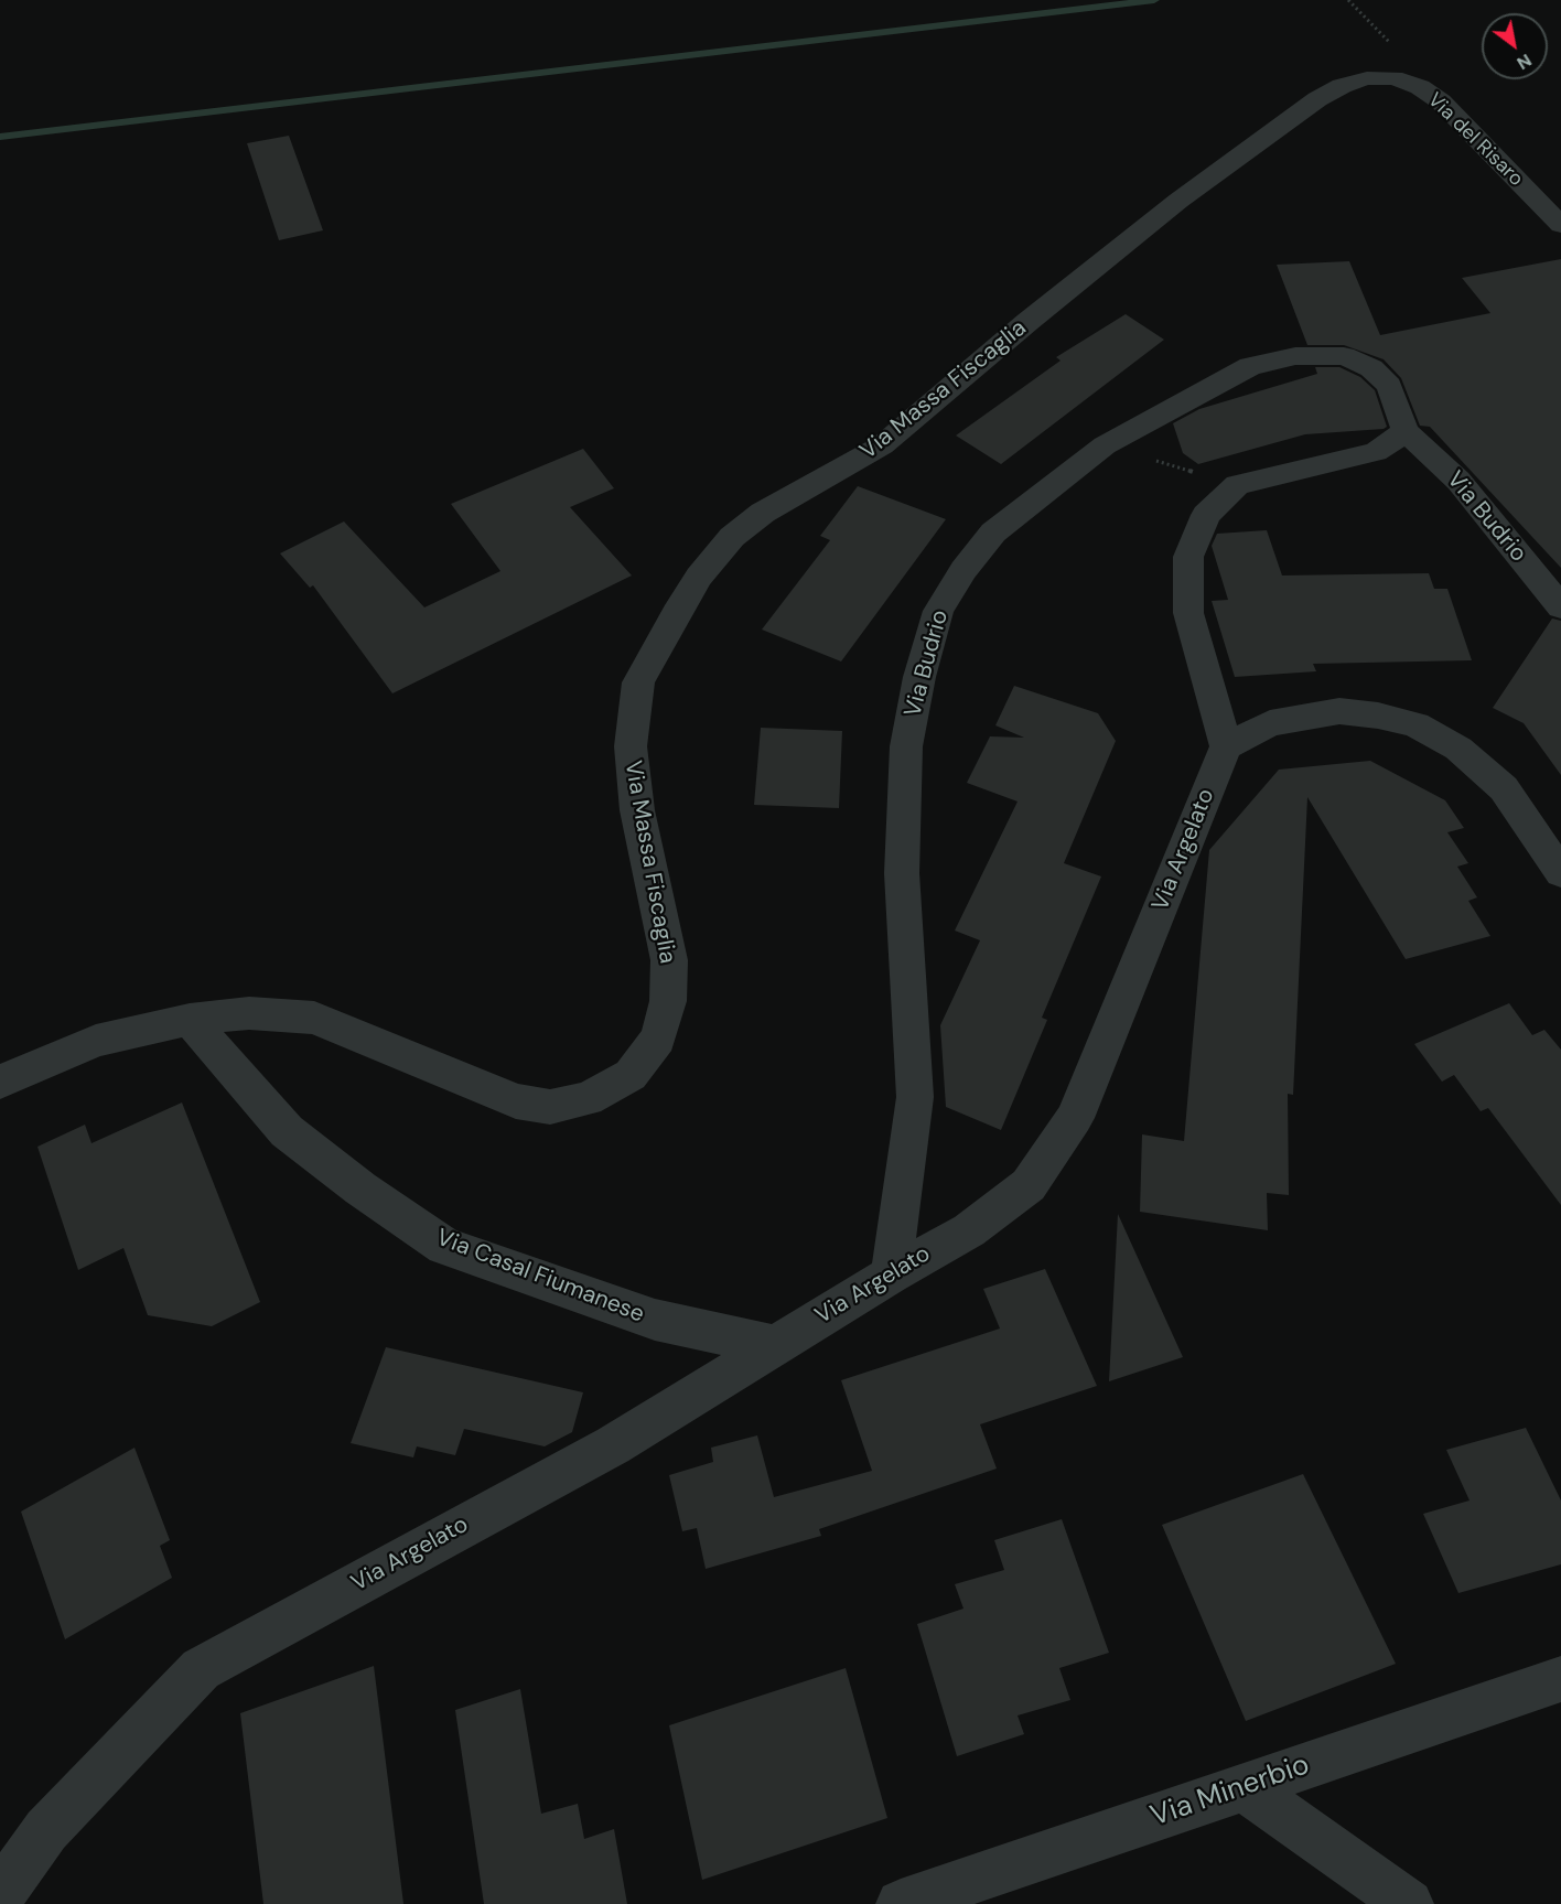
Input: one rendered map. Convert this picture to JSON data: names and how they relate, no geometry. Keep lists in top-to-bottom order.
{
  "streets": {
    "street": [
      "Via del Risaro",
      "Via Massa Fiscaglia",
      "Via Budrio",
      "Via Argelato",
      "Via Casal Fiumanese",
      "Via Minerbio"
    ]
  },
  "crossings": [
    ["Via del Risaro", "Via Massa Fiscaglia"],
    ["Via Massa Fiscaglia", "Via Casal Fiumanese"],
    ["Via Budrio", "Via Argelato"],
    ["Via Argelato", "Via Casal Fiumanese"]
  ],
  "north": "bottom right"
}
